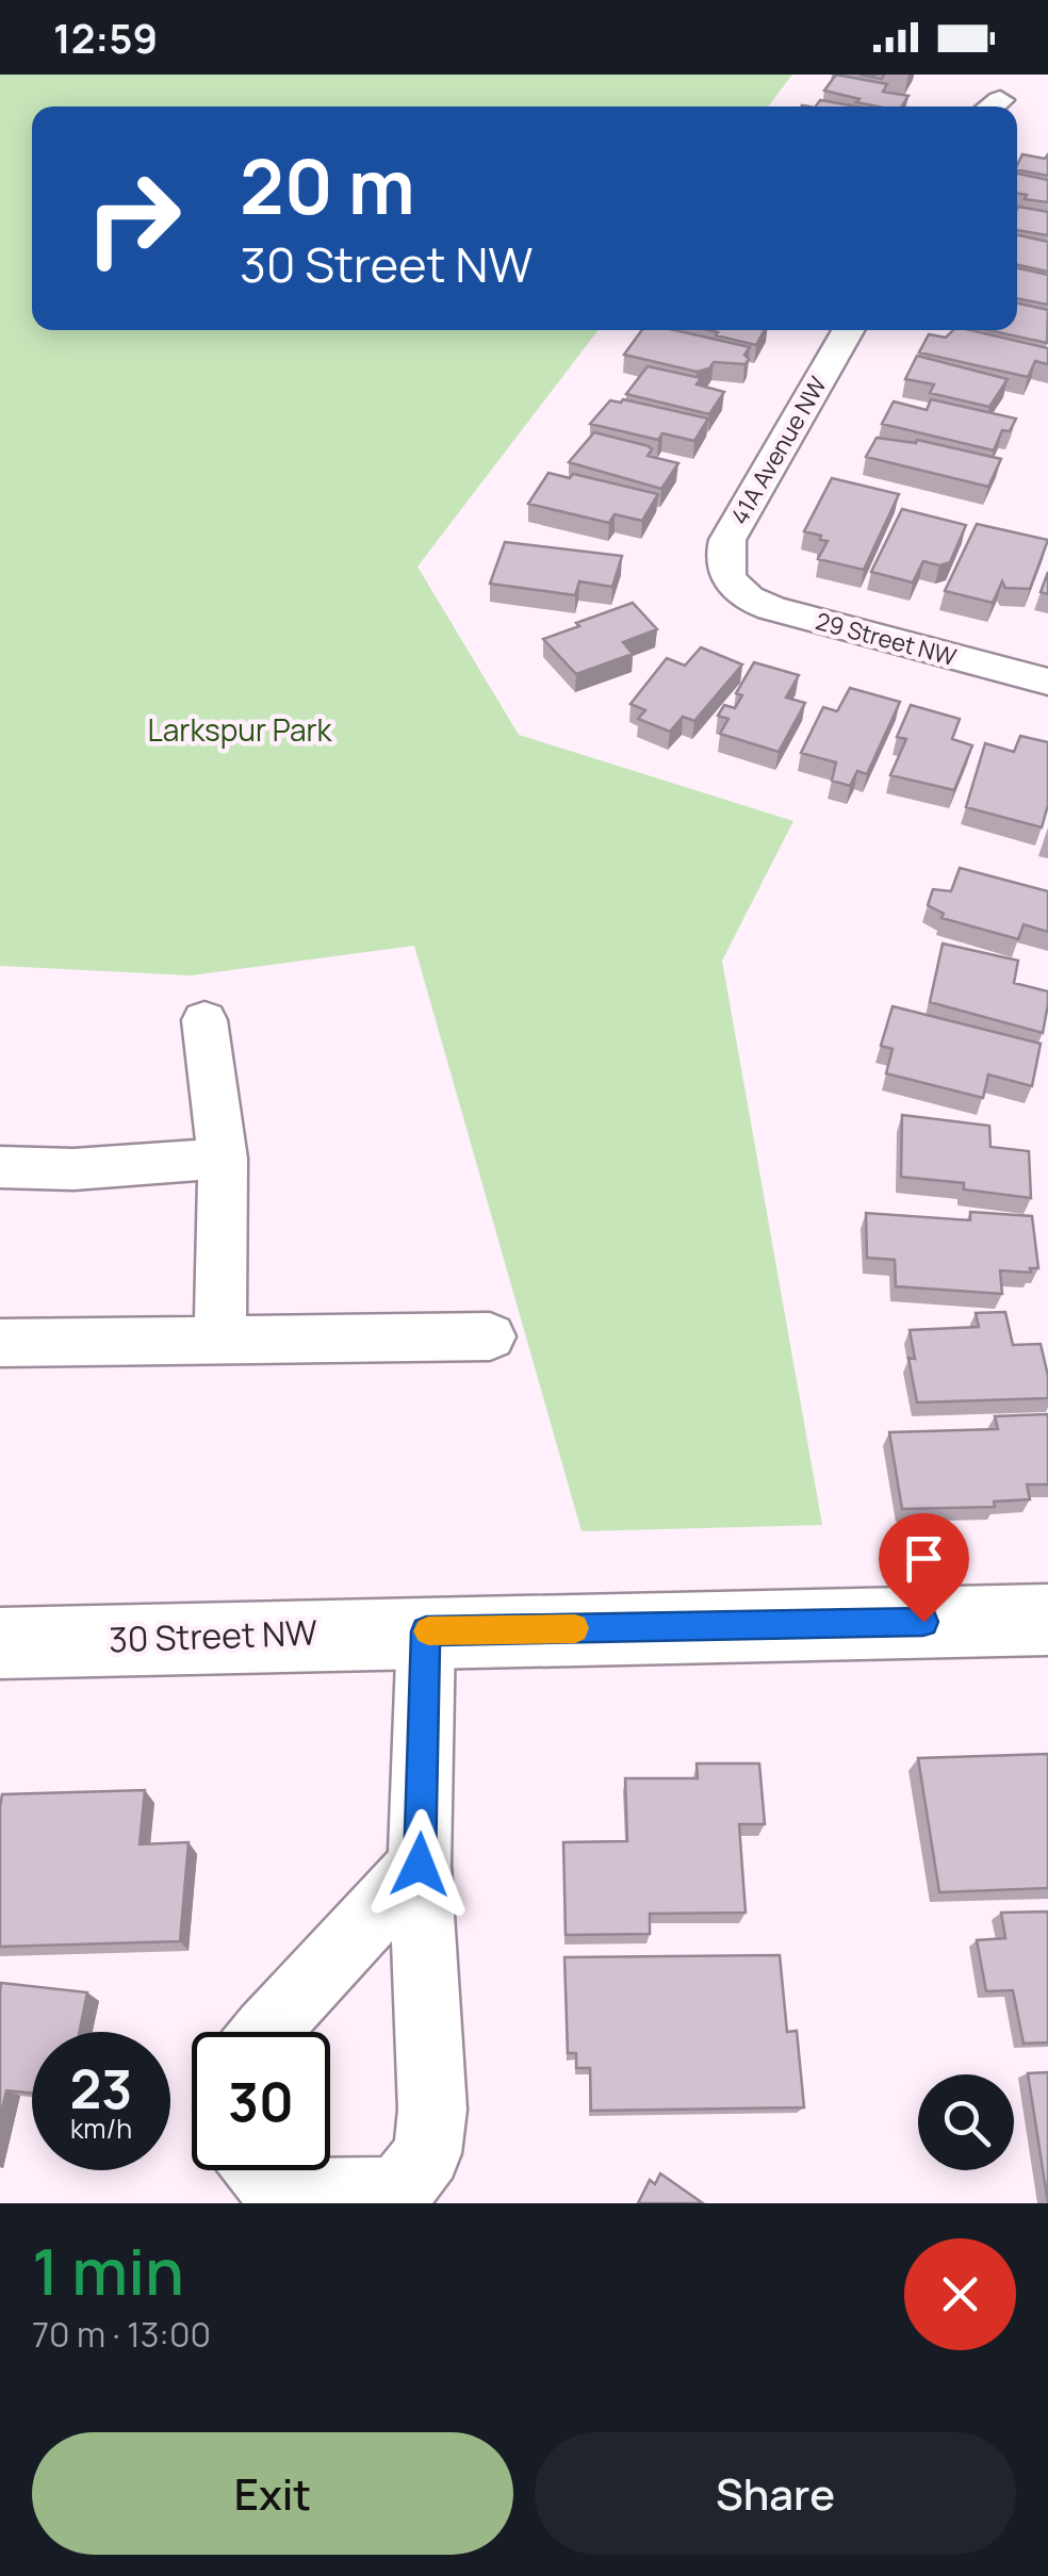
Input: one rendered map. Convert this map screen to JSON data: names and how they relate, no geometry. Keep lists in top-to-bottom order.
{
  "streets": {
    "street": ["41A Avenue NW", "29 Street NW", "30 Street NW"]
  },
  "crossings": [
    ["41A Avenue NW", "29 Street NW"]
  ],
  "parks": ["Larkspur Park"],
  "page": {
    "status": "12:59",
    "turn": ["20 m", "30 Street NW"],
    "speed": "23 km/h",
    "limit": "30",
    "heading": ["1 min", "70 m · 13:00"],
    "buttons": ["Exit", "Share"]
  }
}
